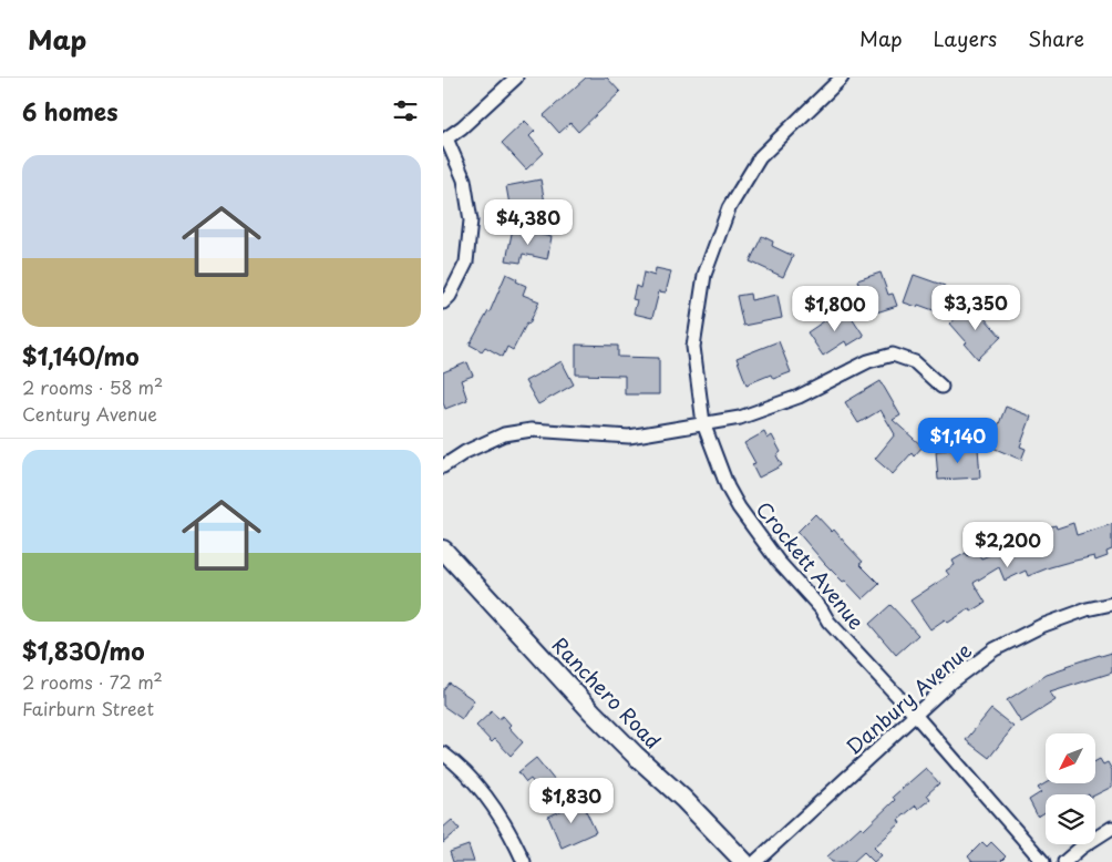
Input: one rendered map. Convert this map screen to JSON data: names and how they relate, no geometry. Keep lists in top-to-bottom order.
{
  "streets": {
    "main road": ["Ranchero Road"],
    "street": ["Crockett Avenue", "Danbury Avenue"]
  },
  "crossings": [
    ["Crockett Avenue", "Danbury Avenue"]
  ],
  "north": "bottom left",
  "page": {
    "header": "Map",
    "nav": ["Map", "Layers", "Share"],
    "heading": "6 homes",
    "list": [
      {
        "name": "$1,140/mo",
        "note": "2 rooms · 58 m² · Century Avenue"
      },
      {
        "name": "$1,830/mo",
        "note": "2 rooms · 72 m² · Fairburn Street"
      }
    ],
    "price": [
      "$4,380",
      "$3,350",
      "$1,800",
      "$1,140",
      "$2,200",
      "$1,830"
    ]
  }
}
